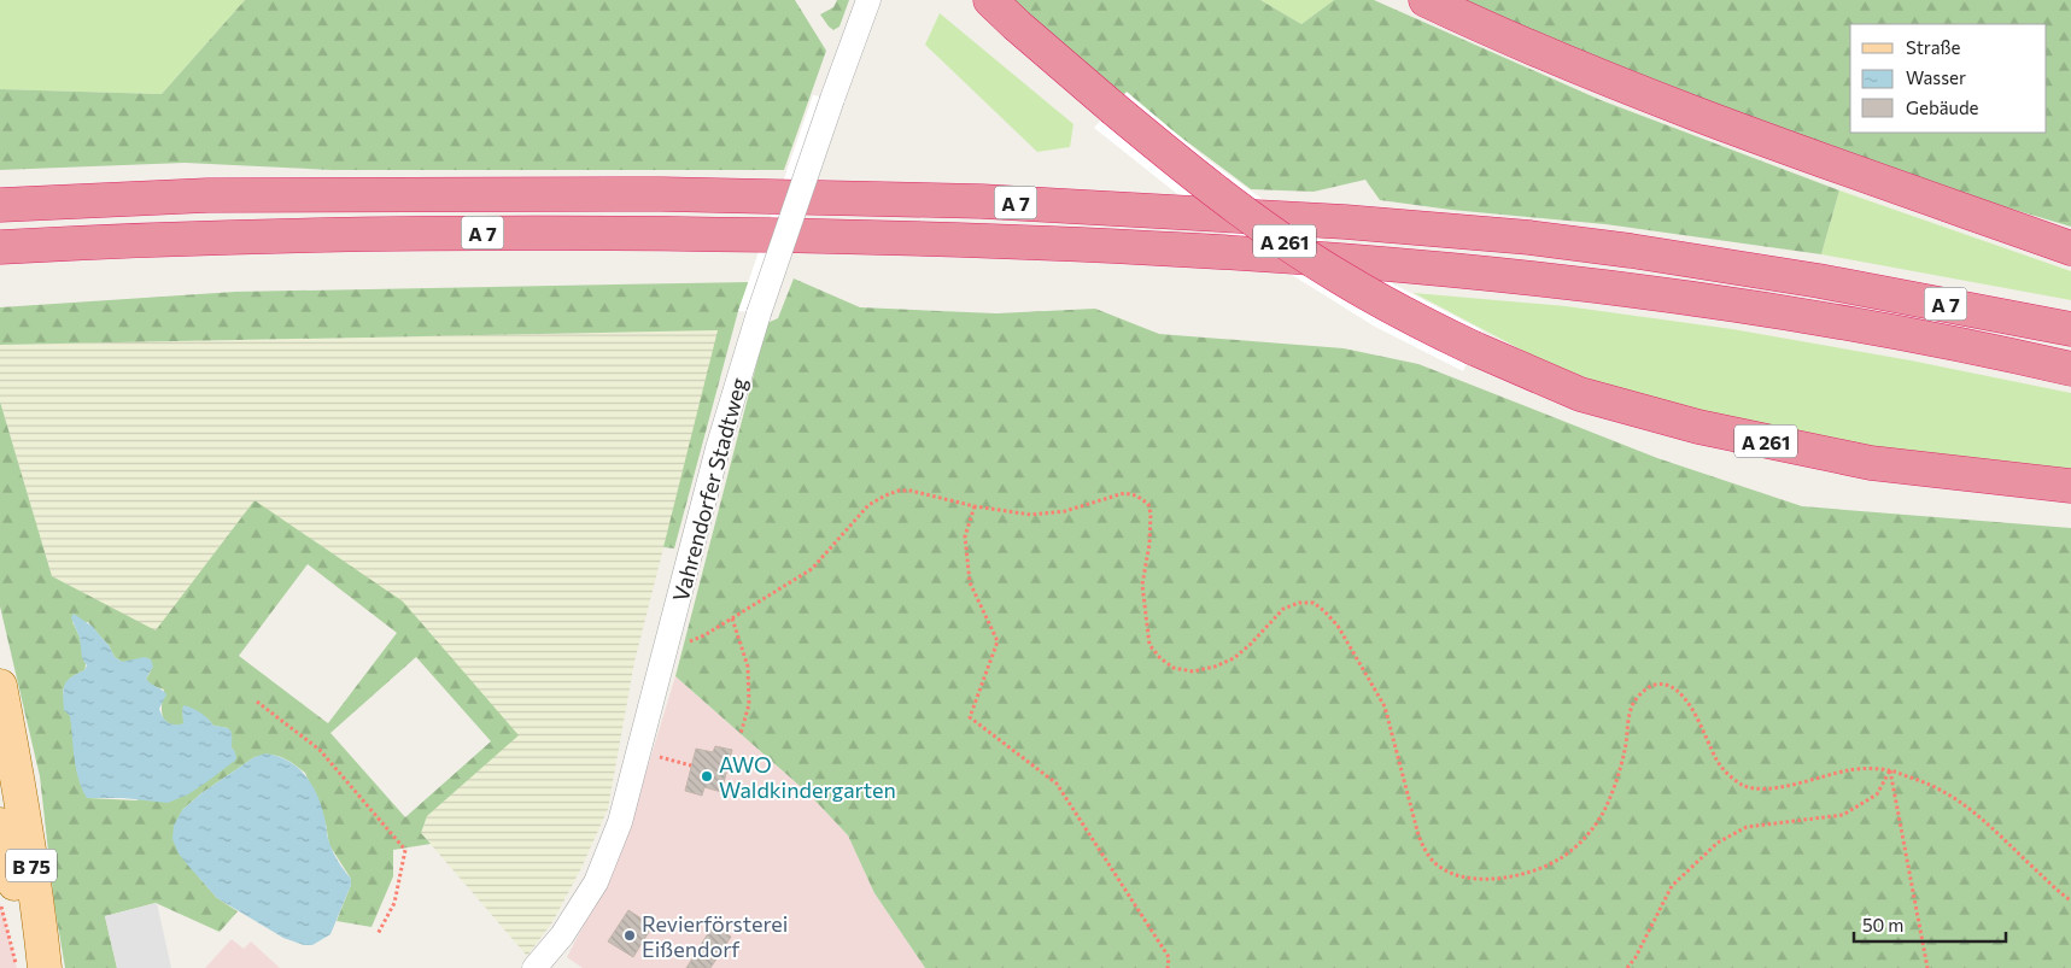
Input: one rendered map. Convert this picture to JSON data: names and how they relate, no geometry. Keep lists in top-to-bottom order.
{
  "streets": {
    "highway": ["A 7", "A 261"],
    "main road": ["B 75"],
    "street": ["Vahrendorfer Stadtweg"]
  },
  "places": ["AWO Waldkindergarten", "Revierförsterei Eißendorf"],
  "legend": ["Straße", "Wasser", "Gebäude"],
  "scale_bar": "50 m"
}
